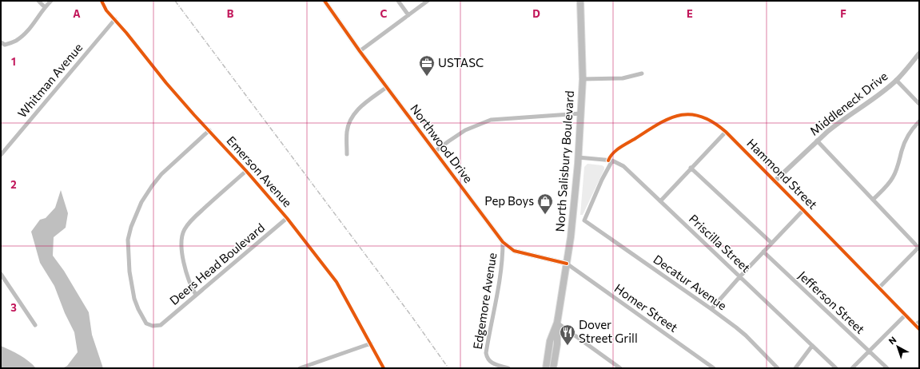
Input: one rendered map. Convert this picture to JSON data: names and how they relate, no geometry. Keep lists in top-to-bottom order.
{
  "streets": {
    "main road": ["North Salisbury Boulevard"],
    "street": [
      "Whitman Avenue",
      "Middleneck Drive",
      "Northwood Drive",
      "Emerson Avenue",
      "Hammond Street",
      "Priscilla Street",
      "Deers Head Boulevard",
      "Decatur Avenue",
      "Edgemore Avenue",
      "Jefferson Street",
      "Homer Street"
    ]
  },
  "crossings": [
    ["Whitman Avenue", "Emerson Avenue"],
    ["Middleneck Drive", "Hammond Street"],
    ["Northwood Drive", "North Salisbury Boulevard"],
    ["Northwood Drive", "Edgemore Avenue"],
    ["Northwood Drive", "Homer Street"],
    ["North Salisbury Boulevard", "Priscilla Street"],
    ["North Salisbury Boulevard", "Homer Street"],
    ["Emerson Avenue", "Deers Head Boulevard"],
    ["Hammond Street", "Priscilla Street"],
    ["Hammond Street", "Decatur Avenue"]
  ],
  "places": {
    "office": ["USTASC"],
    "shop": ["Pep Boys"],
    "restaurant": ["Dover Street Grill"]
  },
  "north": "top left",
  "grid": {
    "columns": [
      "A",
      "B",
      "C",
      "D",
      "E",
      "F"
    ],
    "rows": ["1", "2", "3"]
  }
}
